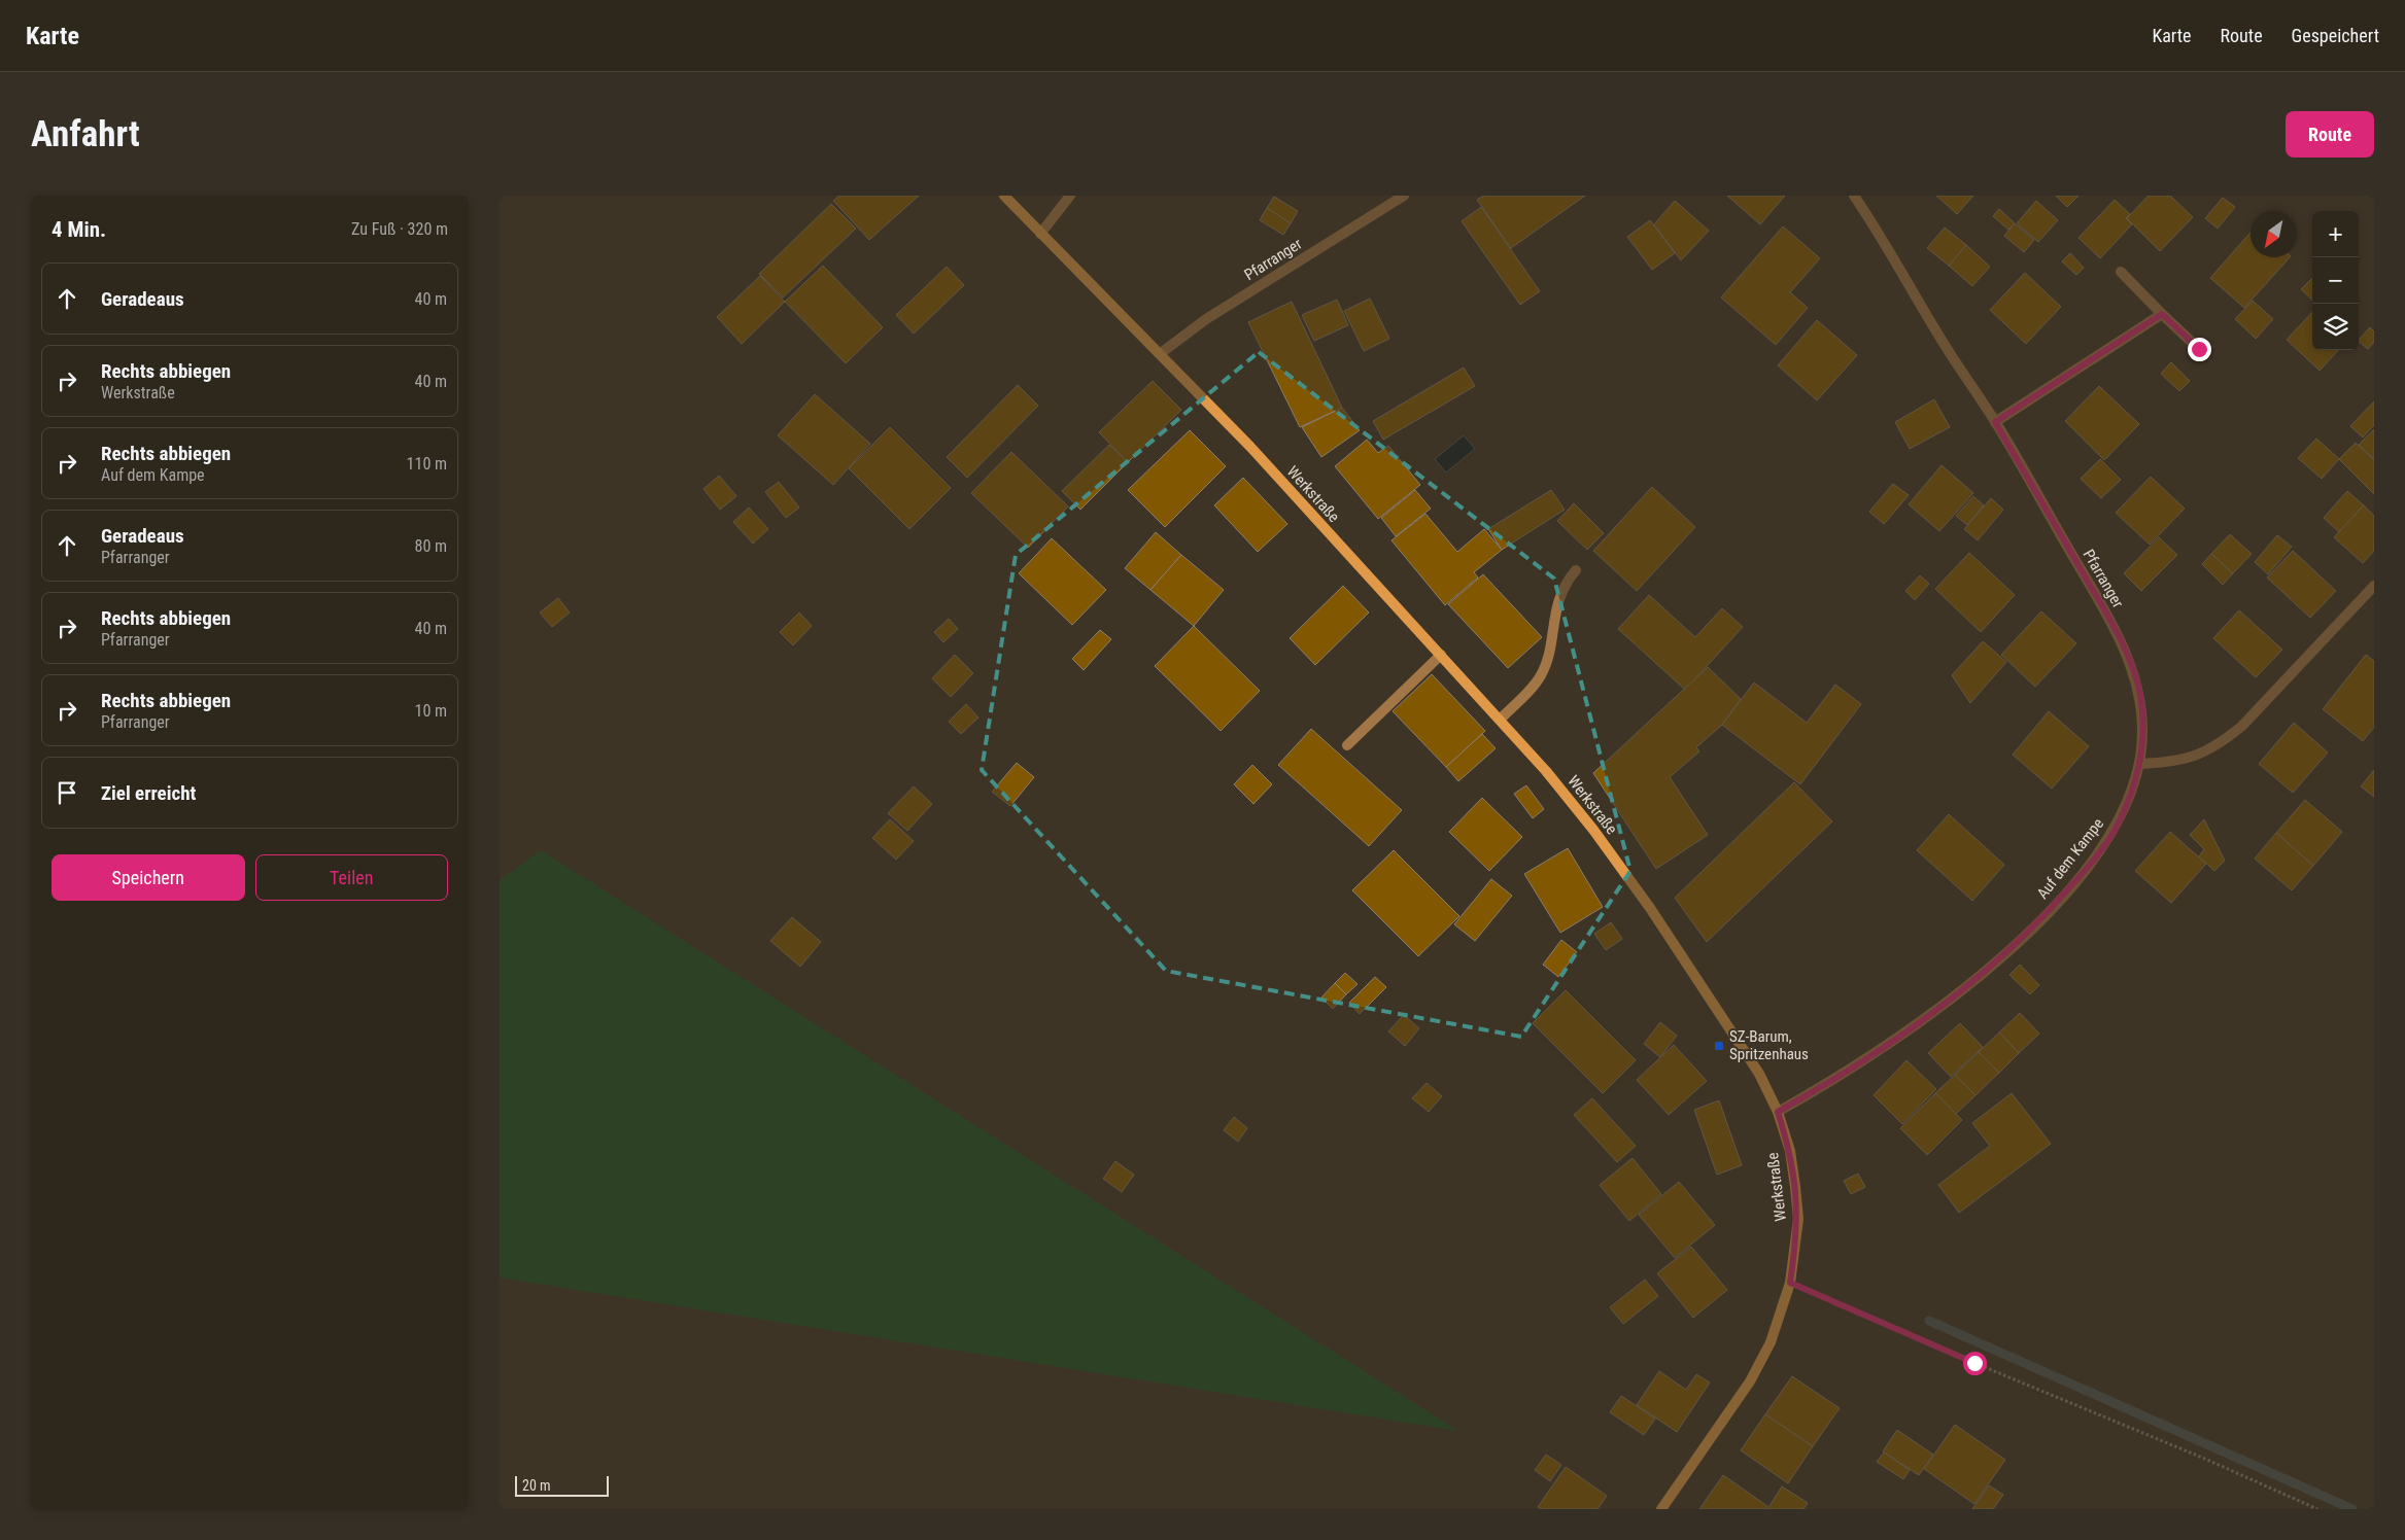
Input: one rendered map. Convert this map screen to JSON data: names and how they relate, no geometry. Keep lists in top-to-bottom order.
{
  "streets": {
    "main road": ["Werkstraße"],
    "street": ["Pfarranger", "Auf dem Kampe"]
  },
  "crossings": [
    ["Pfarranger", "Werkstraße"],
    ["Pfarranger", "Auf dem Kampe"],
    ["Werkstraße", "Auf dem Kampe"]
  ],
  "places": {
    "transit": ["SZ-Barum, Spritzenhaus"]
  },
  "scale_bar": "20 m",
  "north": "bottom left",
  "page": {
    "header": "Karte",
    "nav": ["Karte", "Route", "Gespeichert"],
    "buttons": [
      "Route",
      ["Speichern", "Teilen"]
    ],
    "title": "Anfahrt",
    "heading": ["4 Min.", "Zu Fuß · 320 m"],
    "map_buttons": ["+", "−"],
    "list": [
      ["Geradeaus", "40 m"],
      ["Rechts abbiegen", "Werkstraße", "40 m"],
      ["Rechts abbiegen", "Auf dem Kampe", "110 m"],
      ["Geradeaus", "Pfarranger", "80 m"],
      ["Rechts abbiegen", "Pfarranger", "40 m"],
      ["Rechts abbiegen", "Pfarranger", "10 m"],
      "Ziel erreicht"
    ],
    "scale": "20 m"
  }
}
